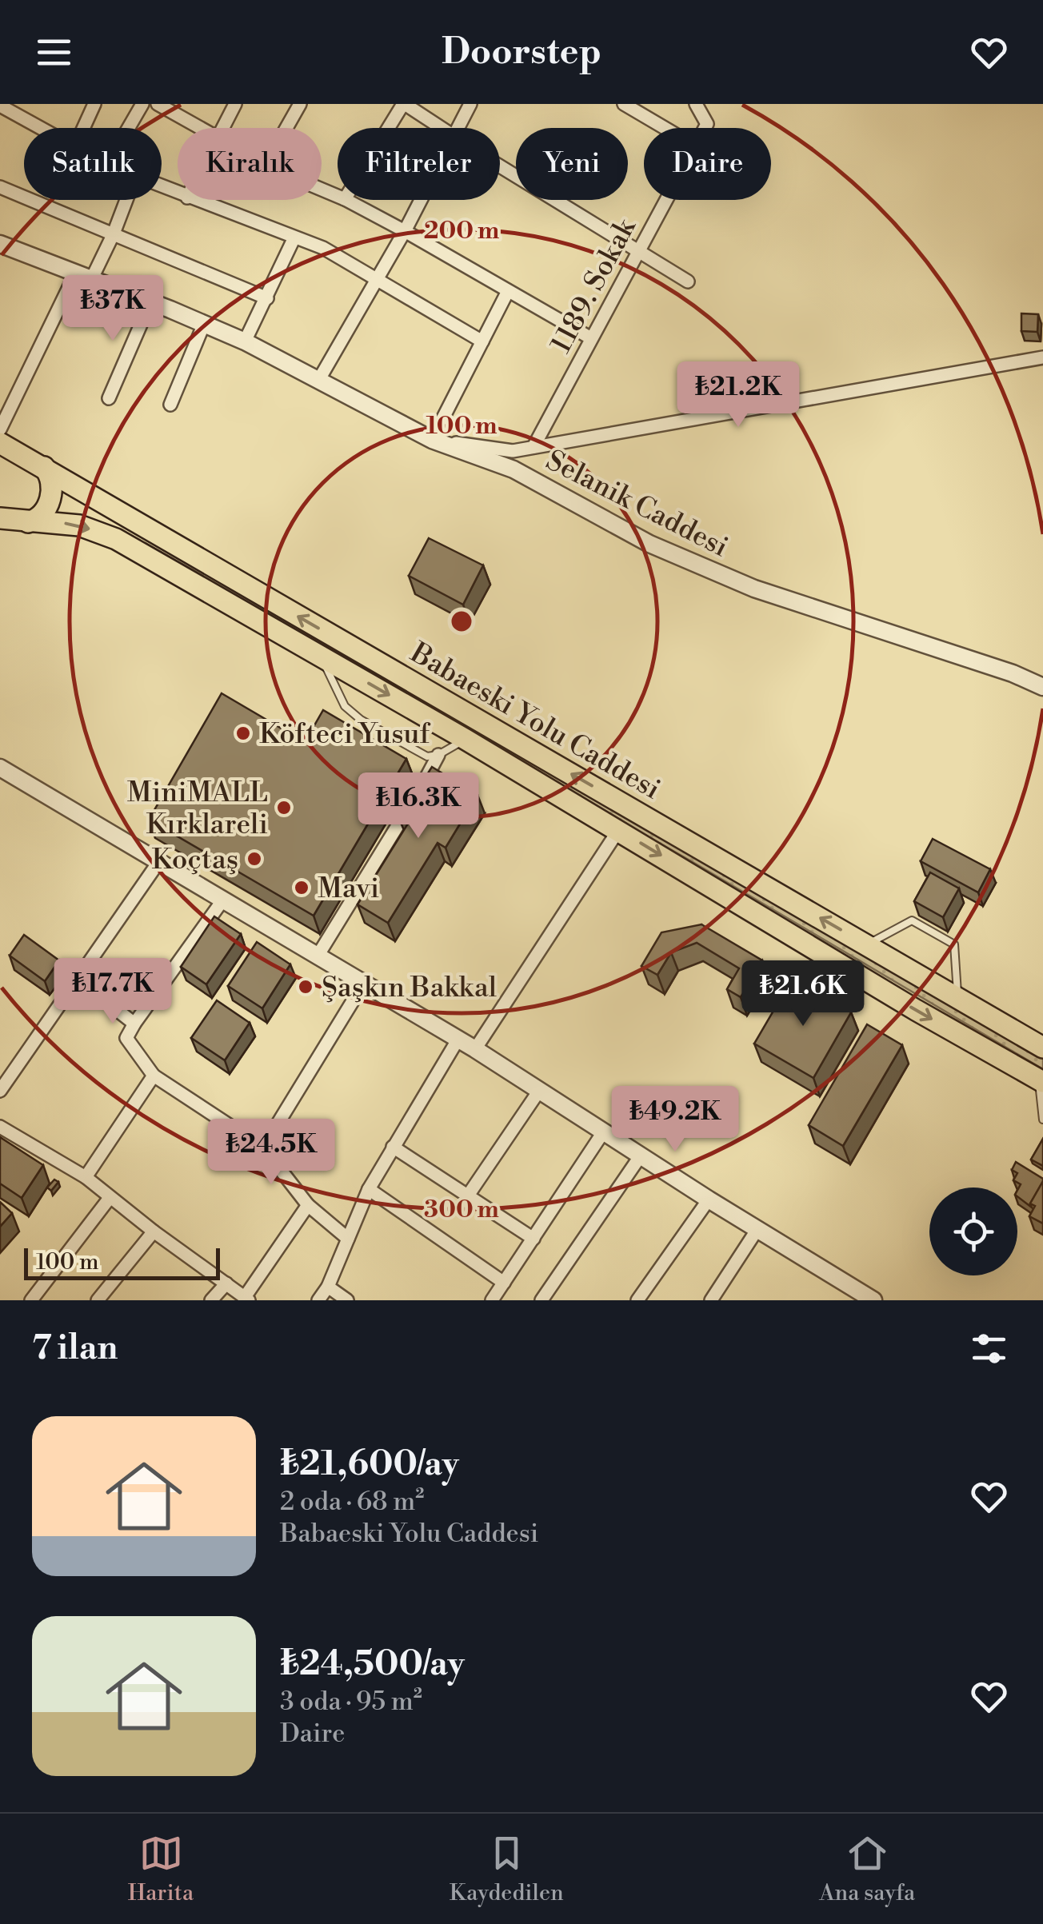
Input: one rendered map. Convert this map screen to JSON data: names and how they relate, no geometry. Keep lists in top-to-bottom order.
{
  "streets": {
    "highway": ["Babaeski Yolu Caddesi"],
    "street": ["1189. Sokak", "Selanik Caddesi"]
  },
  "places": [
    "Köfteci Yusuf",
    "MiniMALL Kırklareli",
    "Koçtaş",
    "Mavi",
    "Şaşkın Bakkal"
  ],
  "scale_bar": "100 m",
  "page": {
    "header": "Doorstep",
    "chip": [
      "Satılık",
      "Kiralık",
      "Filtreler",
      "Yeni",
      "Daire"
    ],
    "price": [
      "₺37K",
      "₺21.2K",
      "₺16.3K",
      "₺17.7K",
      "₺21.6K",
      "₺49.2K",
      "₺24.5K"
    ],
    "scale": "100 m",
    "heading": "7 ilan",
    "list": [
      {
        "name": "₺21,600/ay",
        "note": "2 oda · 68 m² · Babaeski Yolu Caddesi"
      },
      {
        "name": "₺24,500/ay",
        "note": "3 oda · 95 m² · Daire"
      }
    ],
    "tabs": ["Harita", "Kaydedilen", "Ana sayfa"]
  },
  "rings": ["200 m", "100 m", "300 m"]
}
